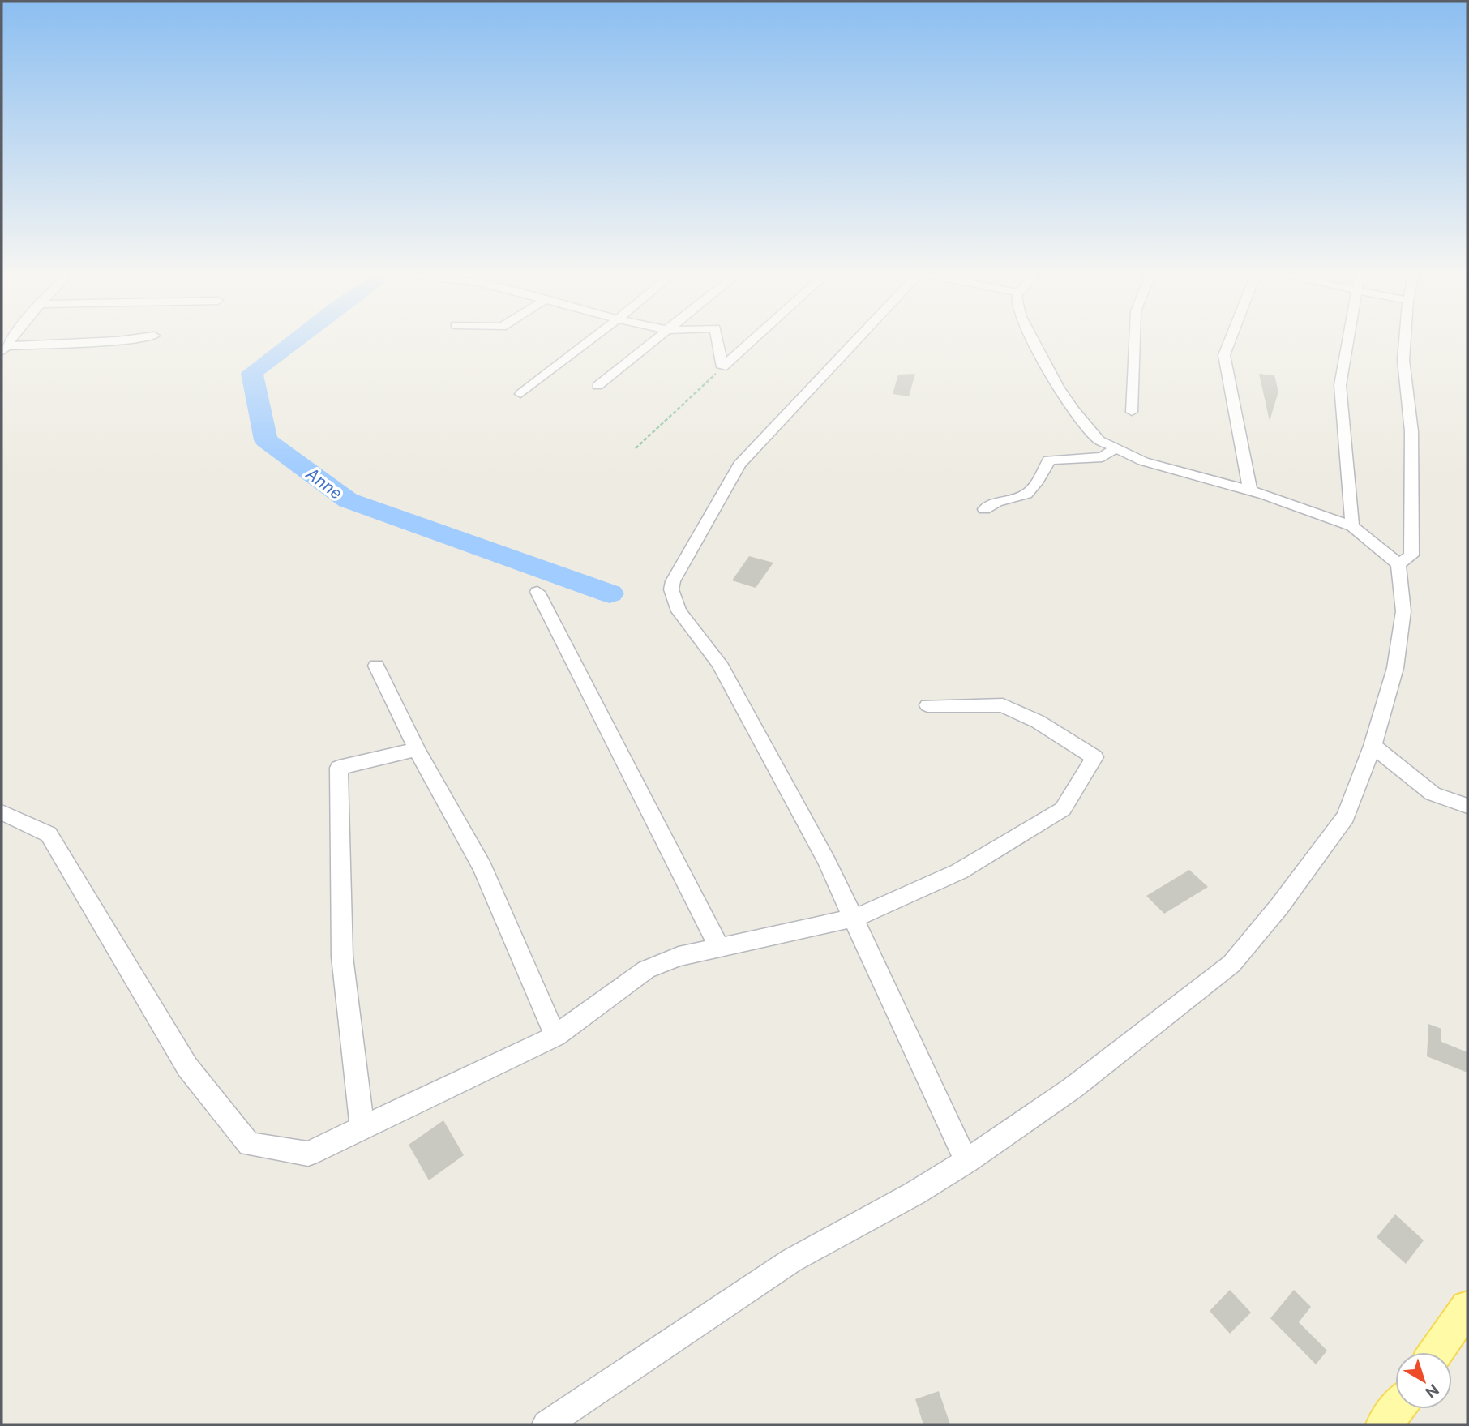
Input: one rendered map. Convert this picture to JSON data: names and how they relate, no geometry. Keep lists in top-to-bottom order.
{
  "water": ["Anne"],
  "north": "bottom right"
}
